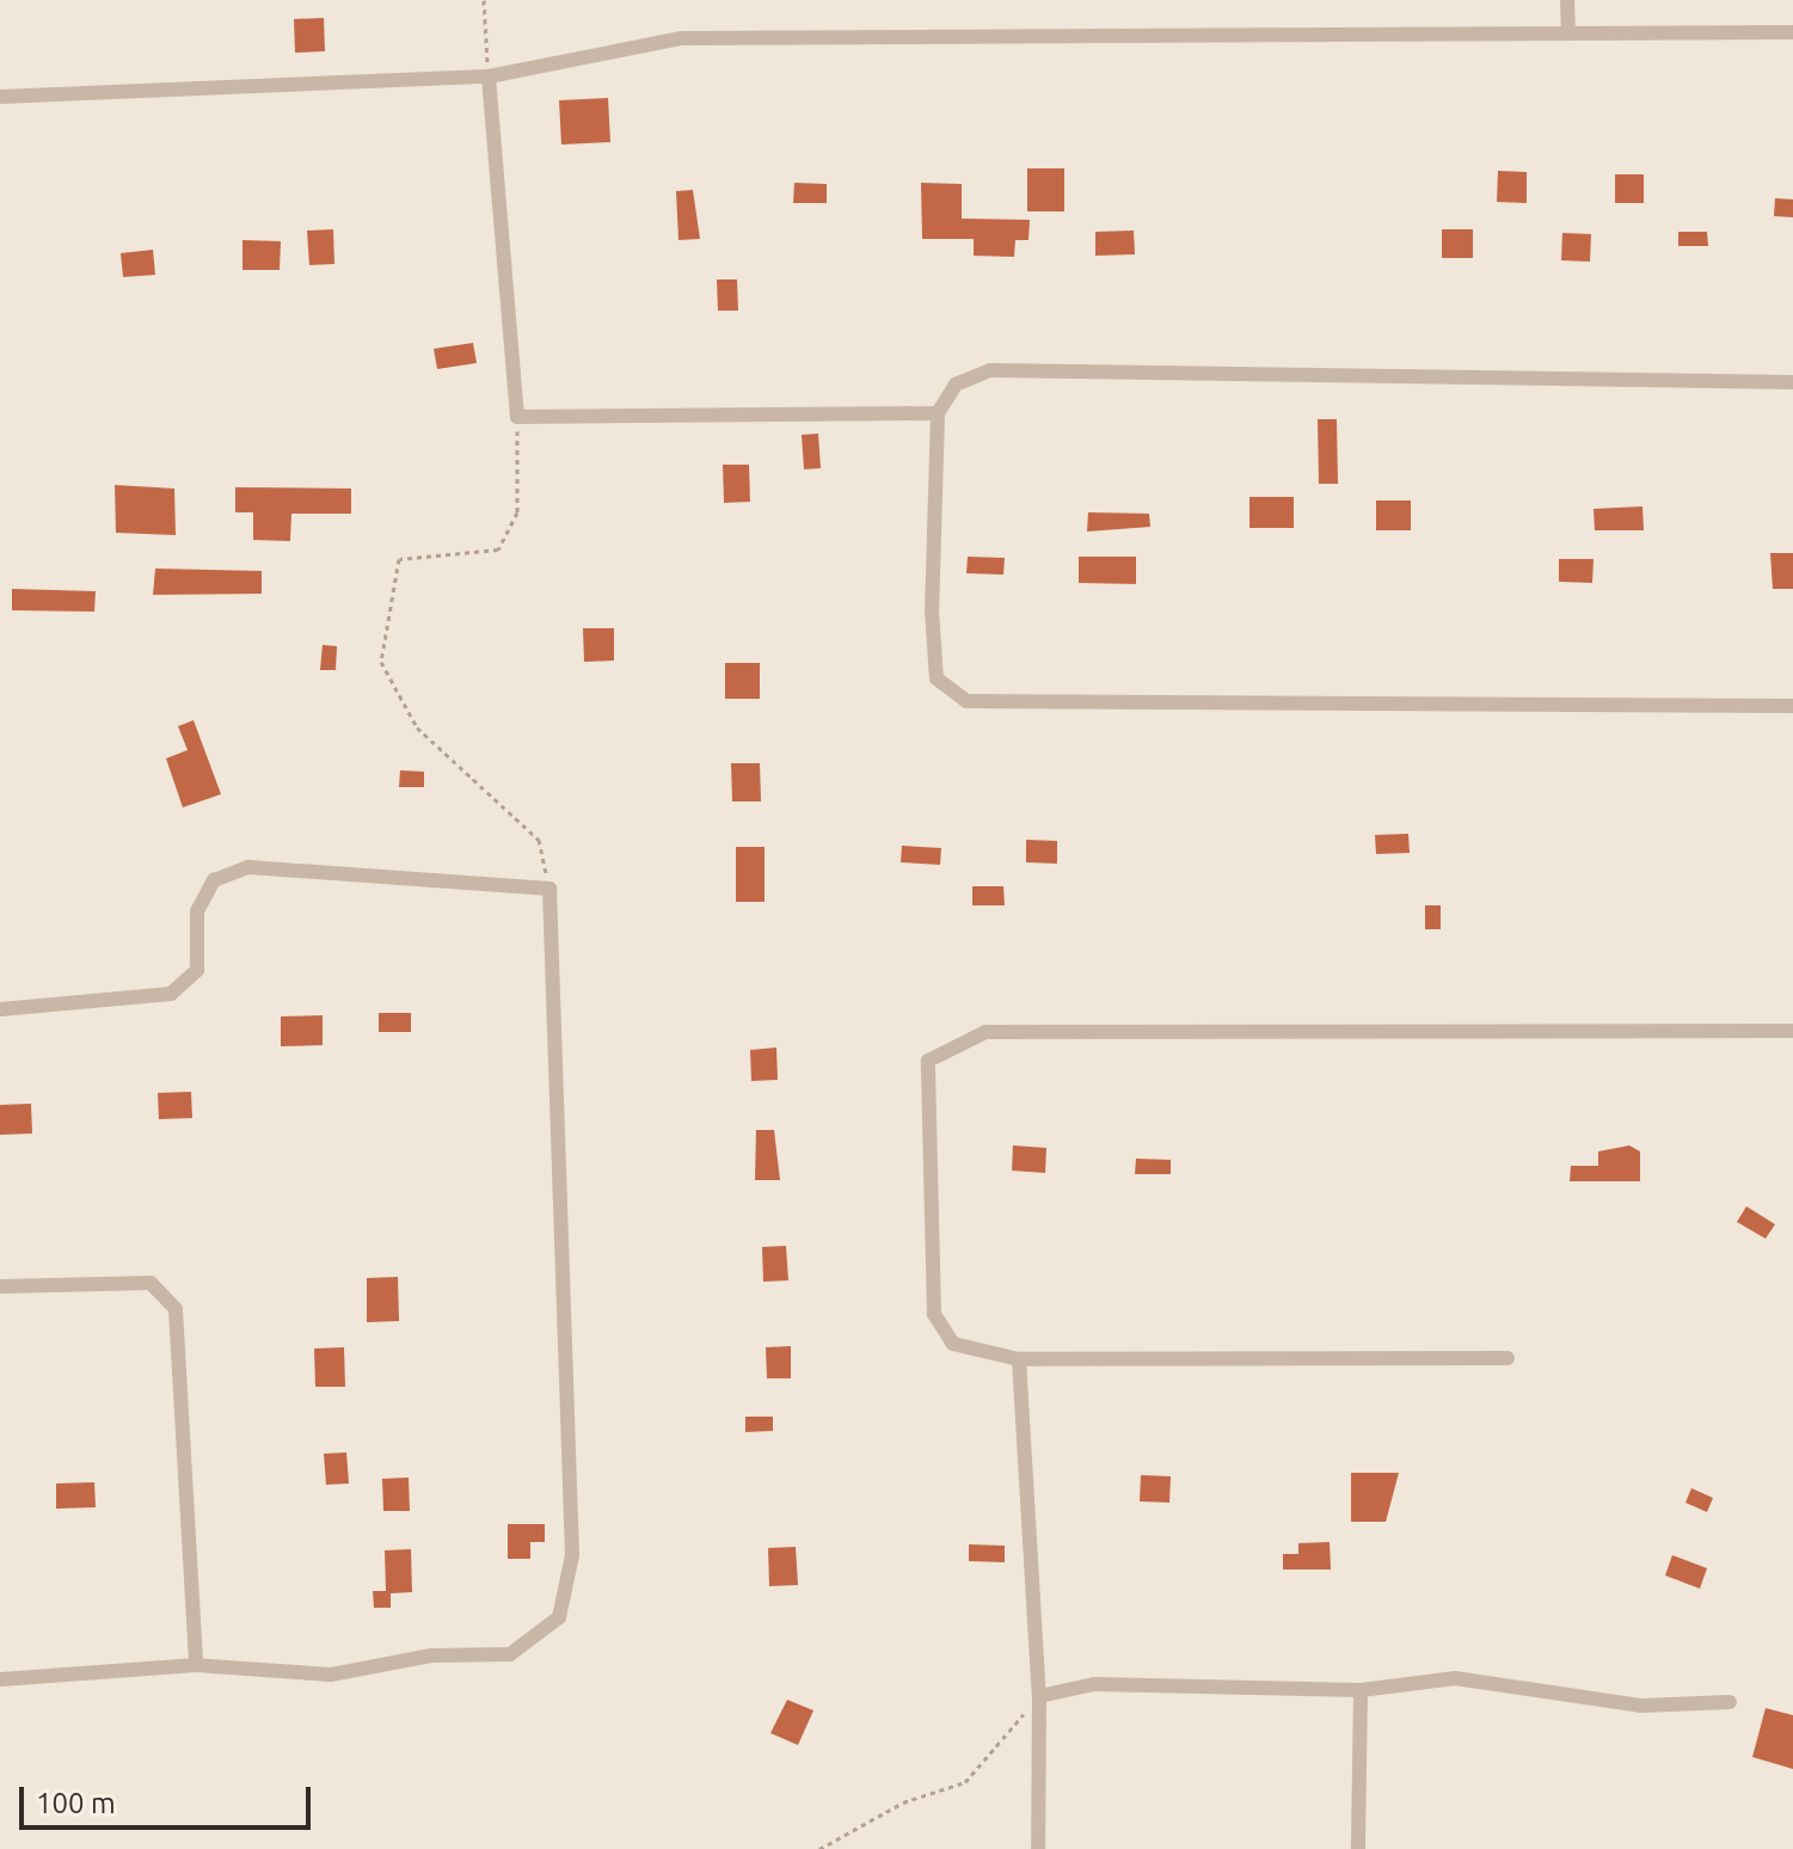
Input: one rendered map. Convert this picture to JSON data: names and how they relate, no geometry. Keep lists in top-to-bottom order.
{
  "scale_bar": "100 m"
}
